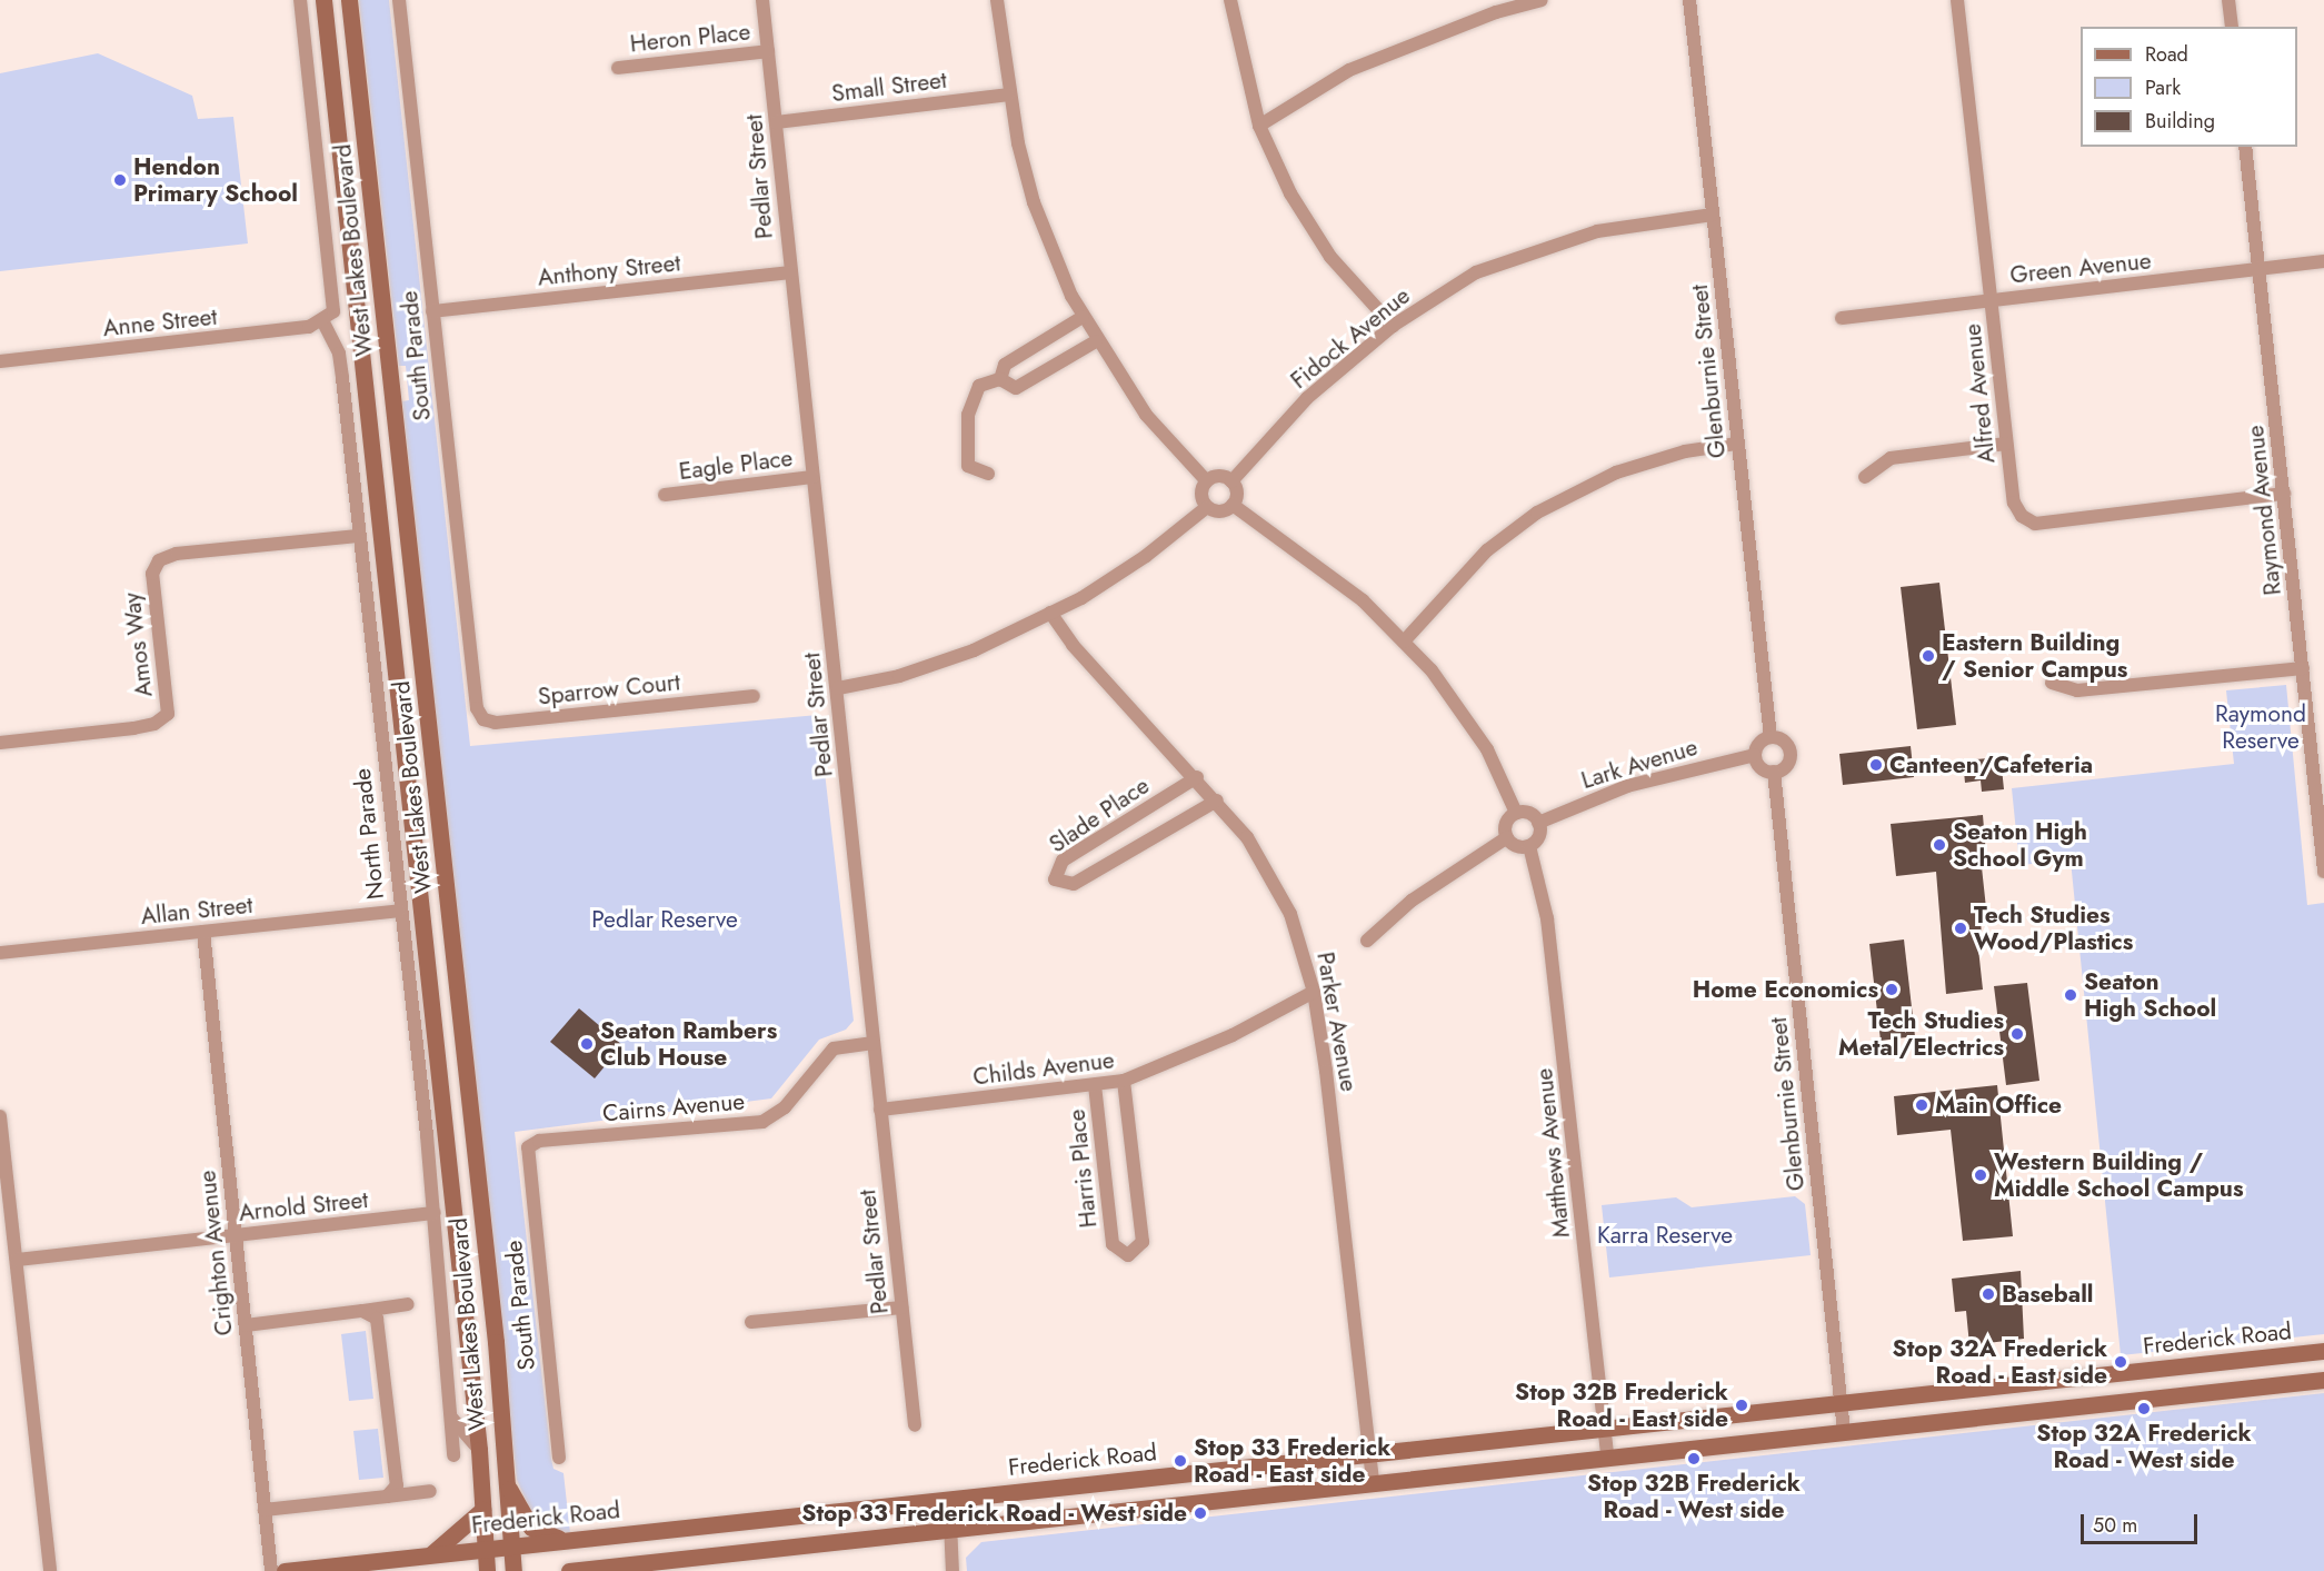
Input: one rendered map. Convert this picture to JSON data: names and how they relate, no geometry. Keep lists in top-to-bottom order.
{
  "streets": {
    "main road": ["West Lakes Boulevard", "Frederick Road"],
    "street": [
      "Heron Place",
      "Small Street",
      "Pedlar Street",
      "Green Avenue",
      "Anthony Street",
      "Anne Street",
      "Fidock Avenue",
      "South Parade",
      "Glenburnie Street",
      "Alfred Avenue",
      "Eagle Place",
      "Raymond Avenue",
      "Amos Way",
      "Sparrow Court",
      "Lark Avenue",
      "Slade Place",
      "North Parade",
      "Allan Street",
      "Parker Avenue",
      "Childs Avenue",
      "Cairns Avenue",
      "Matthews Avenue",
      "Harris Place",
      "Arnold Street",
      "Crighton Avenue"
    ]
  },
  "crossings": [
    ["Heron Place", "Pedlar Street"],
    ["Small Street", "Pedlar Street"],
    ["Pedlar Street", "Anthony Street"],
    ["Pedlar Street", "Eagle Place"],
    ["Pedlar Street", "Childs Avenue"],
    ["Pedlar Street", "Cairns Avenue"],
    ["West Lakes Boulevard", "Frederick Road"],
    ["Green Avenue", "Alfred Avenue"],
    ["Green Avenue", "Raymond Avenue"],
    ["Anthony Street", "South Parade"],
    ["Anne Street", "North Parade"],
    ["Fidock Avenue", "Glenburnie Street"],
    ["South Parade", "Sparrow Court"],
    ["South Parade", "Cairns Avenue"],
    ["Glenburnie Street", "Lark Avenue"],
    ["Glenburnie Street", "Frederick Road"],
    ["Alfred Avenue", "Raymond Avenue"],
    ["Amos Way", "North Parade"],
    ["Lark Avenue", "Matthews Avenue"],
    ["Slade Place", "Parker Avenue"],
    ["North Parade", "Allan Street"],
    ["North Parade", "Arnold Street"],
    ["Allan Street", "Crighton Avenue"],
    ["Parker Avenue", "Childs Avenue"],
    ["Parker Avenue", "Frederick Road"],
    ["Childs Avenue", "Harris Place"],
    ["Matthews Avenue", "Frederick Road"],
    ["Arnold Street", "Crighton Avenue"]
  ],
  "parks": ["Raymond Reserve", "Pedlar Reserve", "Karra Reserve"],
  "places": [
    "Hendon Primary School",
    "Eastern Building / Senior Campus",
    "Canteen/Cafeteria",
    "Seaton High School Gym",
    "Tech Studies Wood/Plastics",
    "Home Economics",
    "Seaton High School",
    "Tech Studies Metal/Electrics",
    "Seaton Rambers Club House",
    "Main Office",
    "Western Building / Middle School Campus",
    "Baseball",
    "Stop 32A Frederick Road - East side",
    "Stop 32B Frederick Road - East side",
    "Stop 32A Frederick Road - West side",
    "Stop 32B Frederick Road - West side",
    "Stop 33 Frederick Road - East side",
    "Stop 33 Frederick Road - West side"
  ],
  "legend": ["Road", "Park", "Building"],
  "scale_bar": "50 m"
}
